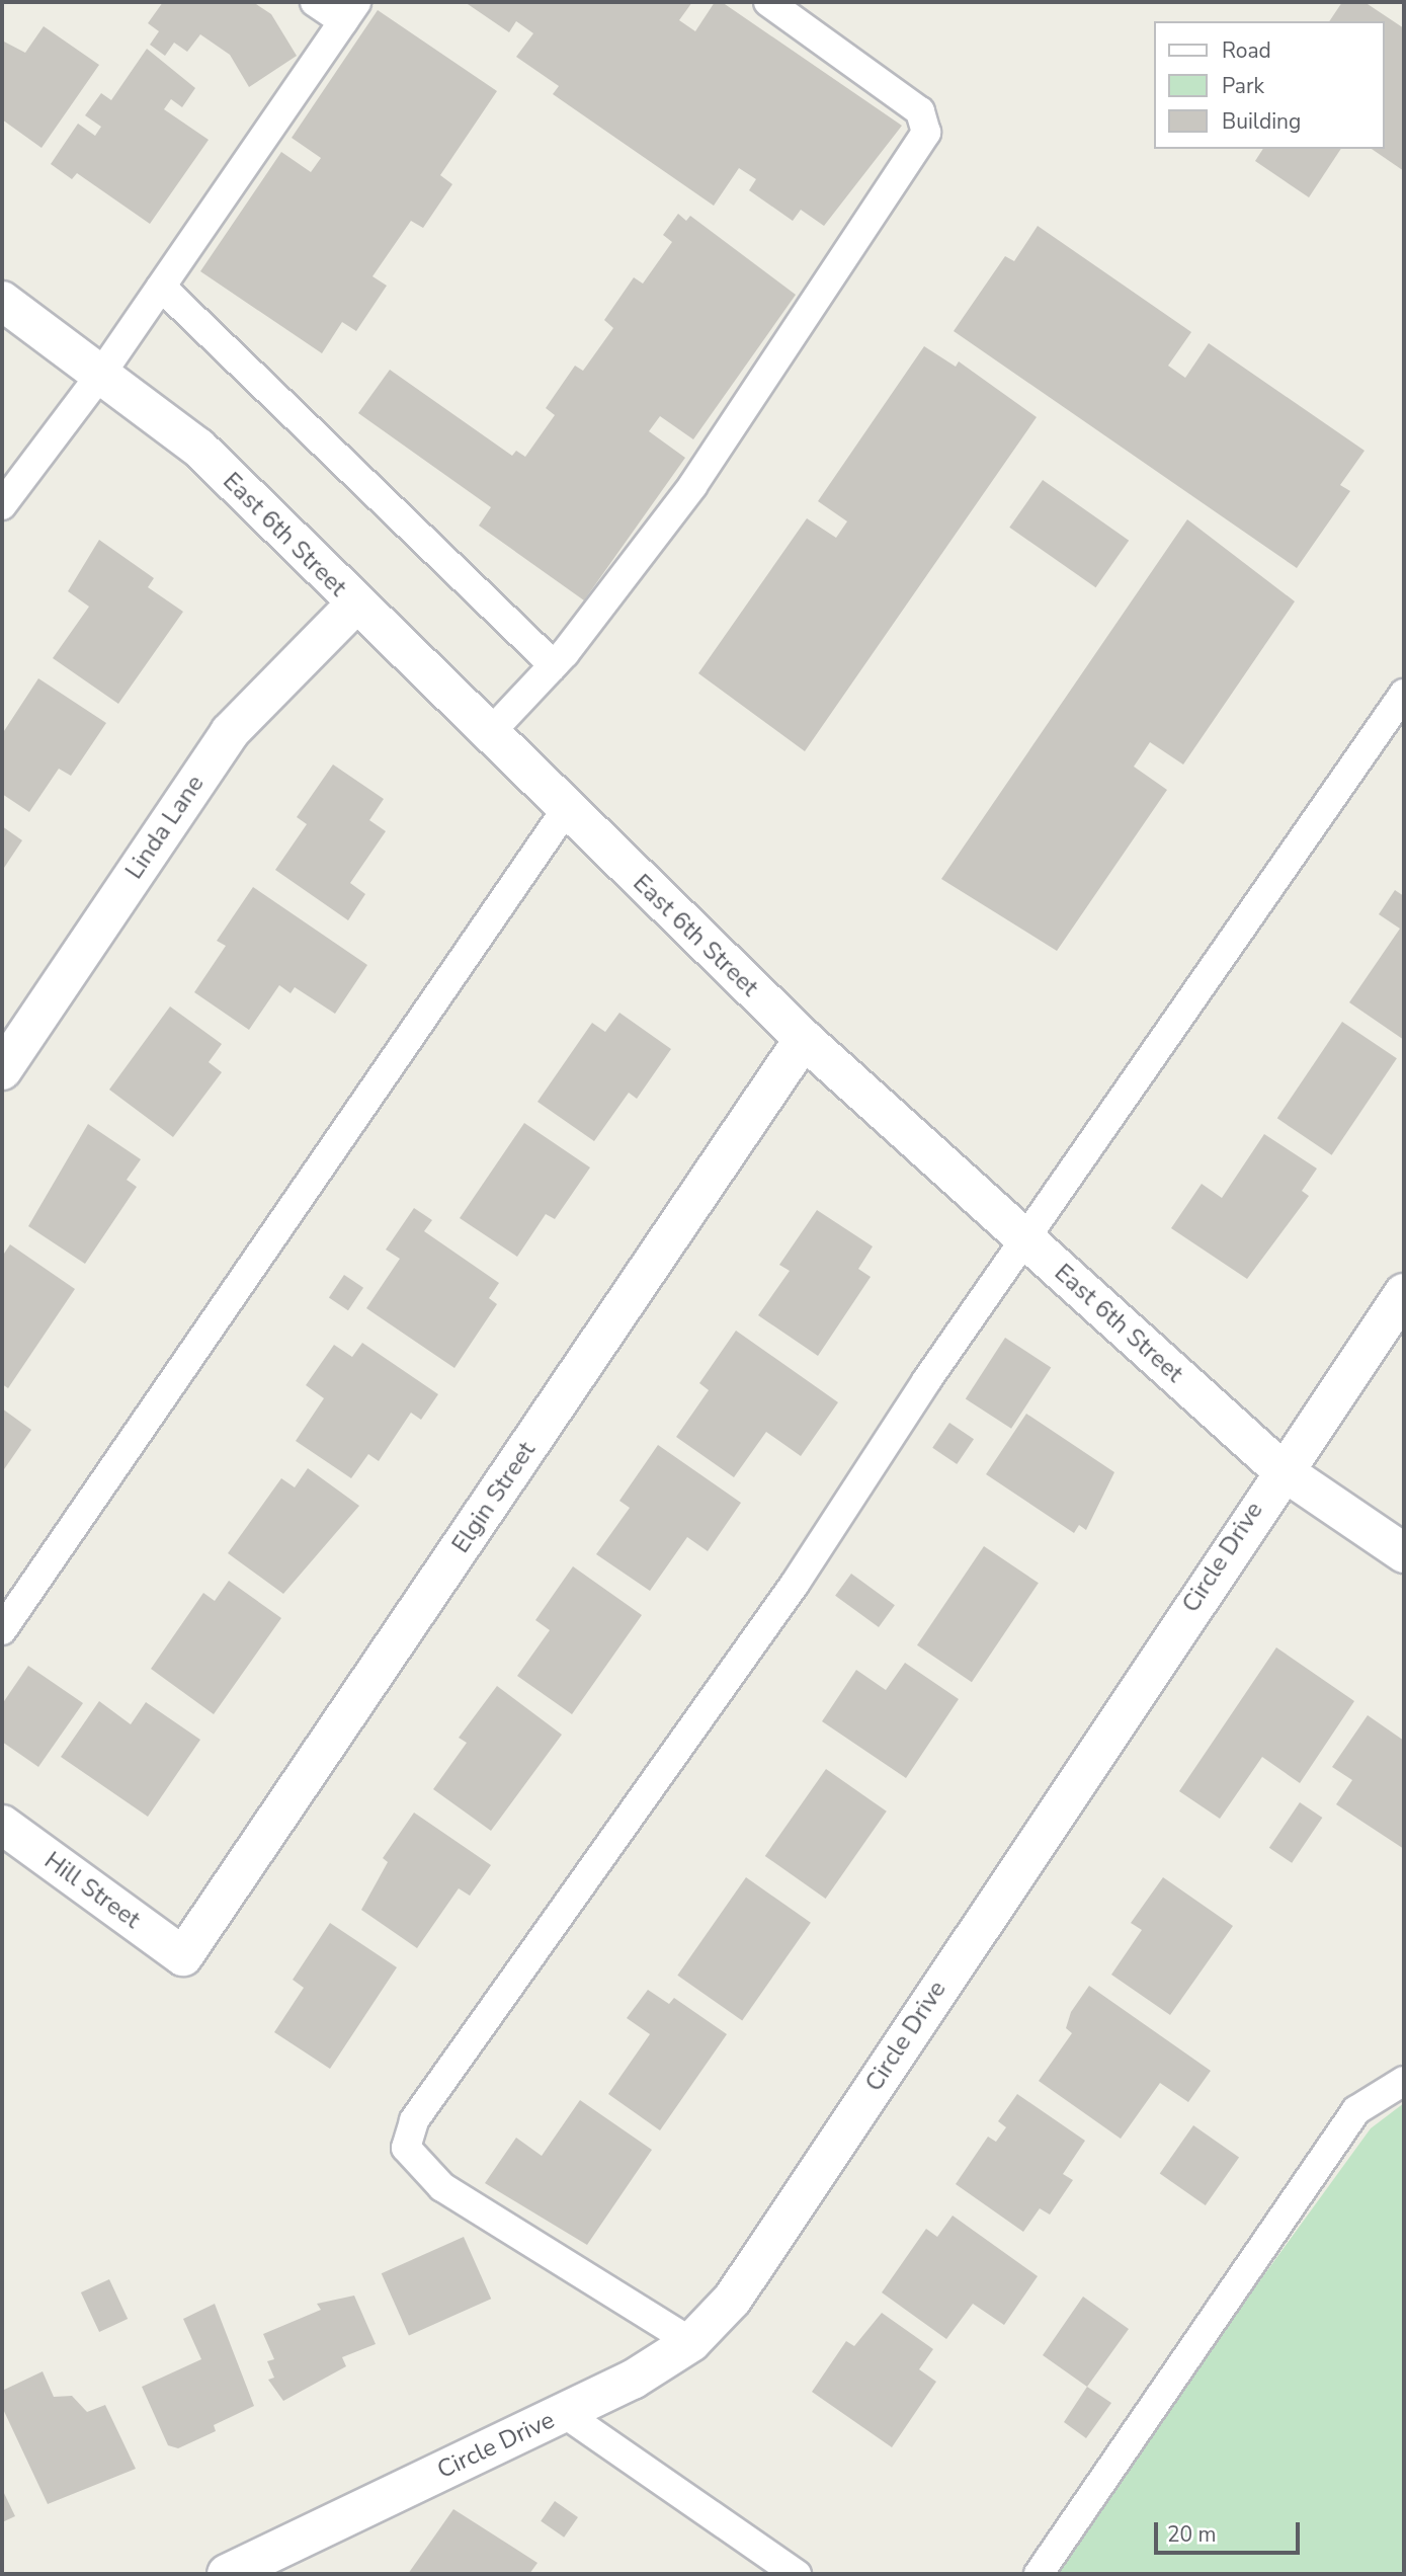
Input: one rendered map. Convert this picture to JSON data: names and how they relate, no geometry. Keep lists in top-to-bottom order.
{
  "streets": {
    "street": [
      "East 6th Street",
      "Linda Lane",
      "Elgin Street",
      "Circle Drive",
      "Hill Street"
    ]
  },
  "crossings": [
    ["East 6th Street", "Linda Lane"],
    ["East 6th Street", "Elgin Street"],
    ["East 6th Street", "Circle Drive"],
    ["Elgin Street", "Hill Street"]
  ],
  "legend": ["Road", "Park", "Building"],
  "scale_bar": "20 m"
}
